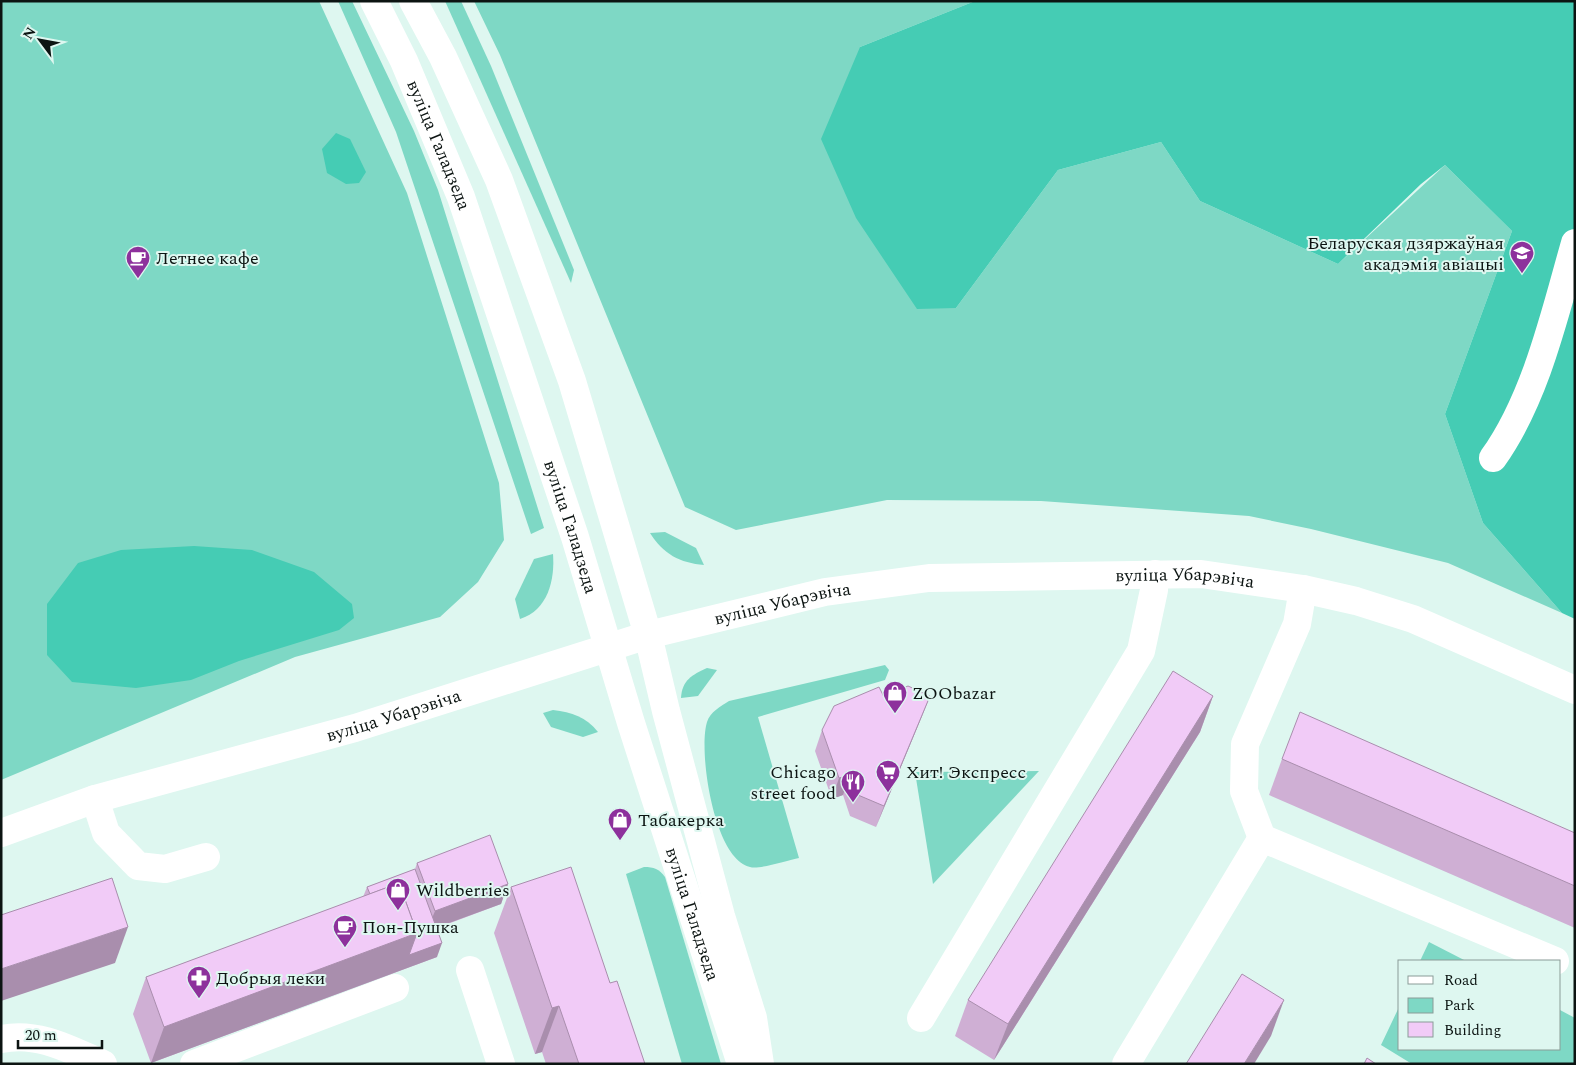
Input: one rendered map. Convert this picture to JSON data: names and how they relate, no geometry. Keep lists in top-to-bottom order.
{
  "streets": {
    "main road": ["вуліца Галадзеда", "вуліца Убарэвіча"]
  },
  "crossings": [
    ["вуліца Галадзеда", "вуліца Убарэвіча"]
  ],
  "places": {
    "school or university": ["Беларуская дзяржаўная акадэмія авіацыі"],
    "cafe": ["Летнее кафе", "Пон-Пушка"],
    "shop": ["ZOObazar", "Табакерка", "Wildberries"],
    "supermarket": ["Хит! Экспресс"],
    "restaurant": ["Chicago street food"],
    "pharmacy": ["Добрыя леки"]
  },
  "legend": ["Road", "Park", "Building"],
  "scale_bar": "20 m",
  "north": "top left"
}
